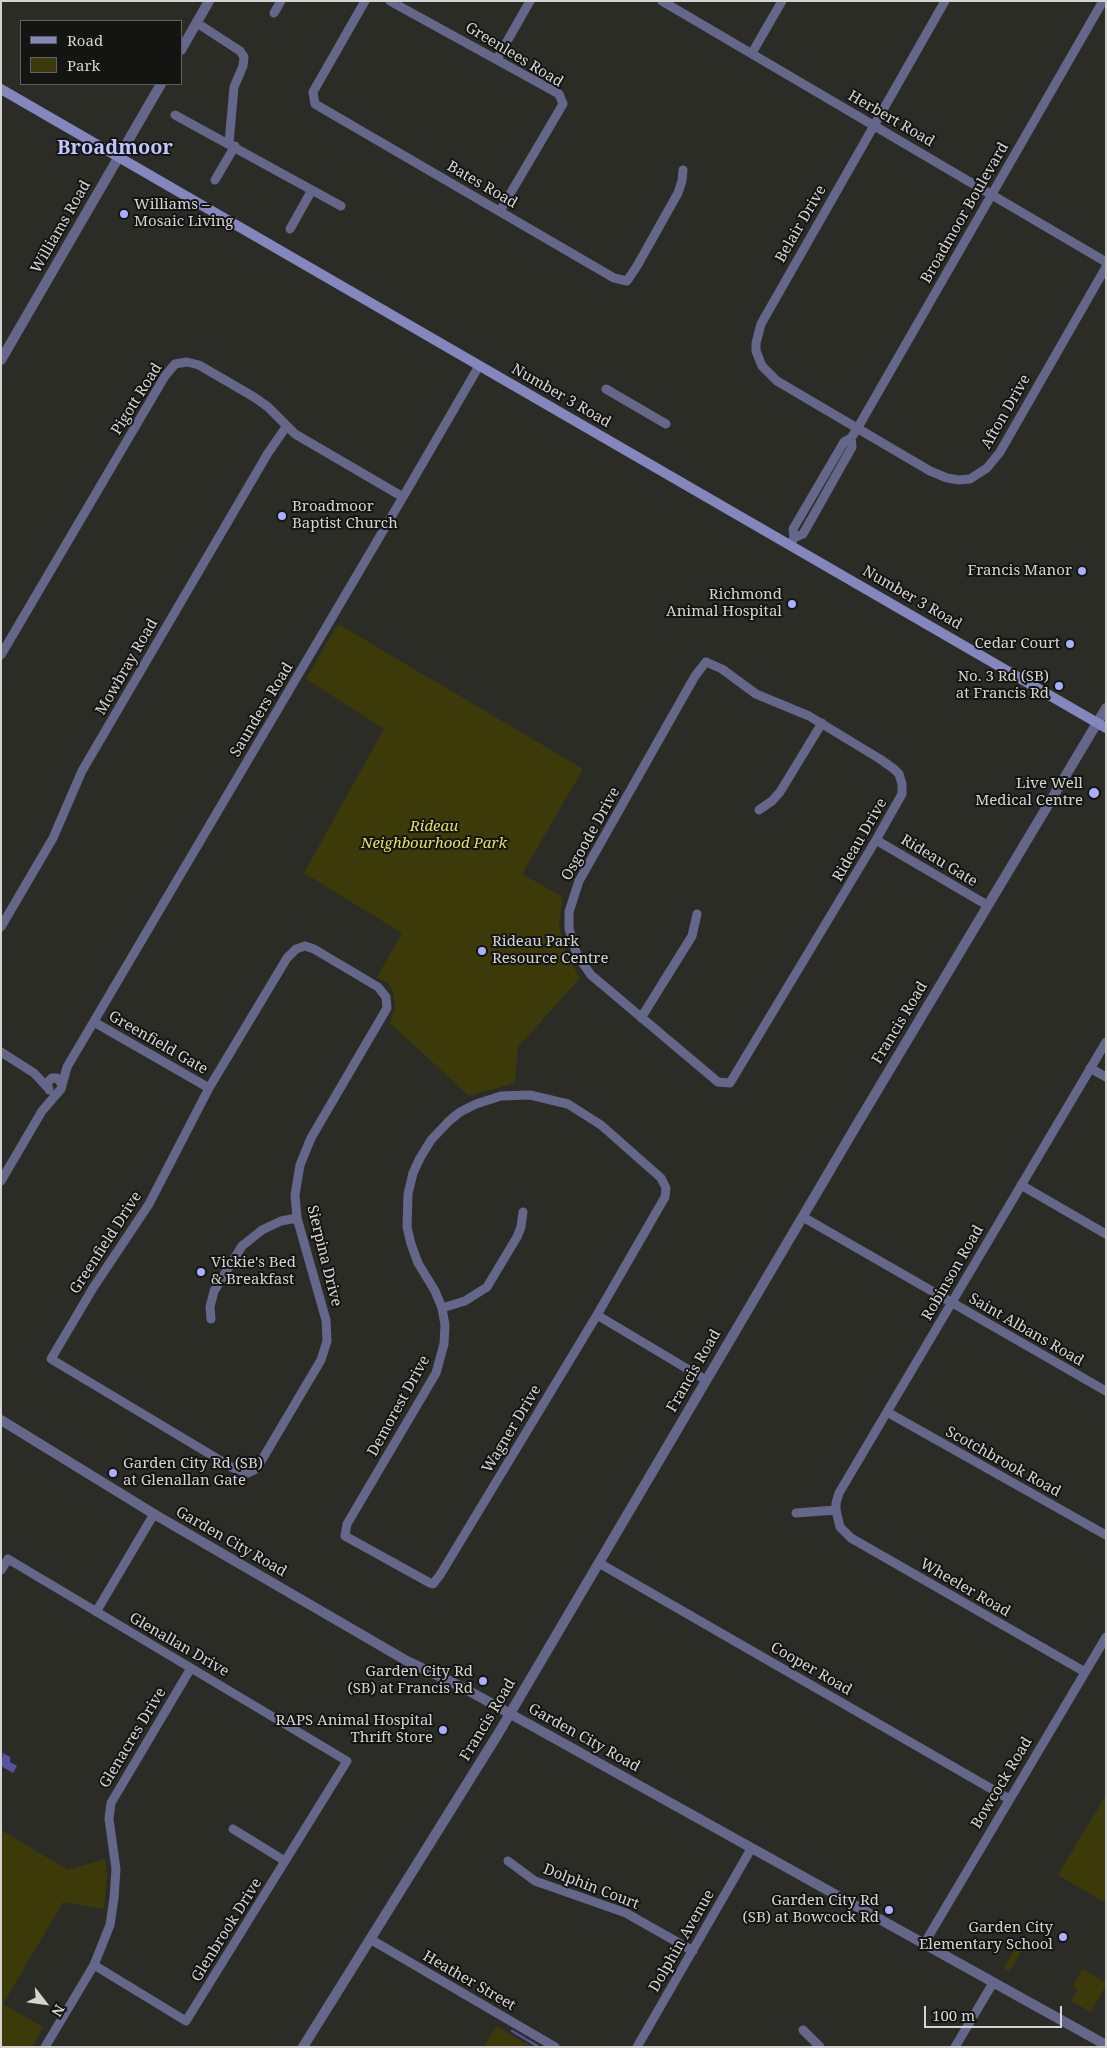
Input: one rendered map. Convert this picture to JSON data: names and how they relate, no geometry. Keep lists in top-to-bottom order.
{
  "streets": {
    "main road": ["Number 3 Road"],
    "street": [
      "Greenlees Road",
      "Herbert Road",
      "Bates Road",
      "Broadmoor Boulevard",
      "Belair Drive",
      "Williams Road",
      "Pigott Road",
      "Afton Drive",
      "Mowbray Road",
      "Saunders Road",
      "Osgoode Drive",
      "Rideau Drive",
      "Rideau Gate",
      "Francis Road",
      "Greenfield Gate",
      "Greenfield Drive",
      "Sierpina Drive",
      "Robinson Road",
      "Saint Albans Road",
      "Demorest Drive",
      "Wagner Drive",
      "Scotchbrook Road",
      "Garden City Road",
      "Wheeler Road",
      "Glenallan Drive",
      "Cooper Road",
      "Glenacres Drive",
      "Bowcock Road",
      "Dolphin Court",
      "Glenbrook Drive",
      "Dolphin Avenue",
      "Heather Street"
    ]
  },
  "crossings": [
    ["Greenlees Road", "Bates Road"],
    ["Herbert Road", "Broadmoor Boulevard"],
    ["Herbert Road", "Belair Drive"],
    ["Broadmoor Boulevard", "Belair Drive"],
    ["Broadmoor Boulevard", "Number 3 Road"],
    ["Broadmoor Boulevard", "Afton Drive"],
    ["Belair Drive", "Afton Drive"],
    ["Williams Road", "Number 3 Road"],
    ["Number 3 Road", "Saunders Road"],
    ["Number 3 Road", "Francis Road"],
    ["Pigott Road", "Mowbray Road"],
    ["Pigott Road", "Saunders Road"],
    ["Saunders Road", "Greenfield Gate"],
    ["Osgoode Drive", "Rideau Drive"],
    ["Rideau Drive", "Rideau Gate"],
    ["Rideau Gate", "Francis Road"],
    ["Francis Road", "Saint Albans Road"],
    ["Francis Road", "Garden City Road"],
    ["Francis Road", "Cooper Road"],
    ["Francis Road", "Heather Street"],
    ["Greenfield Gate", "Greenfield Drive"],
    ["Greenfield Drive", "Sierpina Drive"],
    ["Robinson Road", "Saint Albans Road"],
    ["Robinson Road", "Scotchbrook Road"],
    ["Robinson Road", "Wheeler Road"],
    ["Demorest Drive", "Wagner Drive"],
    ["Garden City Road", "Bowcock Road"],
    ["Garden City Road", "Dolphin Avenue"],
    ["Wheeler Road", "Bowcock Road"],
    ["Glenallan Drive", "Glenacres Drive"],
    ["Glenallan Drive", "Glenbrook Drive"],
    ["Cooper Road", "Bowcock Road"],
    ["Glenacres Drive", "Glenbrook Drive"],
    ["Dolphin Court", "Dolphin Avenue"]
  ],
  "districts": ["Broadmoor"],
  "parks": ["Rideau Neighbourhood Park"],
  "places": [
    "Williams – Mosaic Living",
    "Broadmoor Baptist Church",
    "Francis Manor",
    "Richmond Animal Hospital",
    "Cedar Court",
    "No. 3 Rd (SB) at Francis Rd",
    "Live Well Medical Centre",
    "Rideau Park Resource Centre",
    "Vickie's Bed & Breakfast",
    "Garden City Rd (SB) at Glenallan Gate",
    "Garden City Rd (SB) at Francis Rd",
    "RAPS Animal Hospital Thrift Store",
    "Garden City Rd (SB) at Bowcock Rd",
    "Garden City Elementary School"
  ],
  "legend": ["Road", "Park"],
  "scale_bar": "100 m",
  "north": "bottom right"
}
